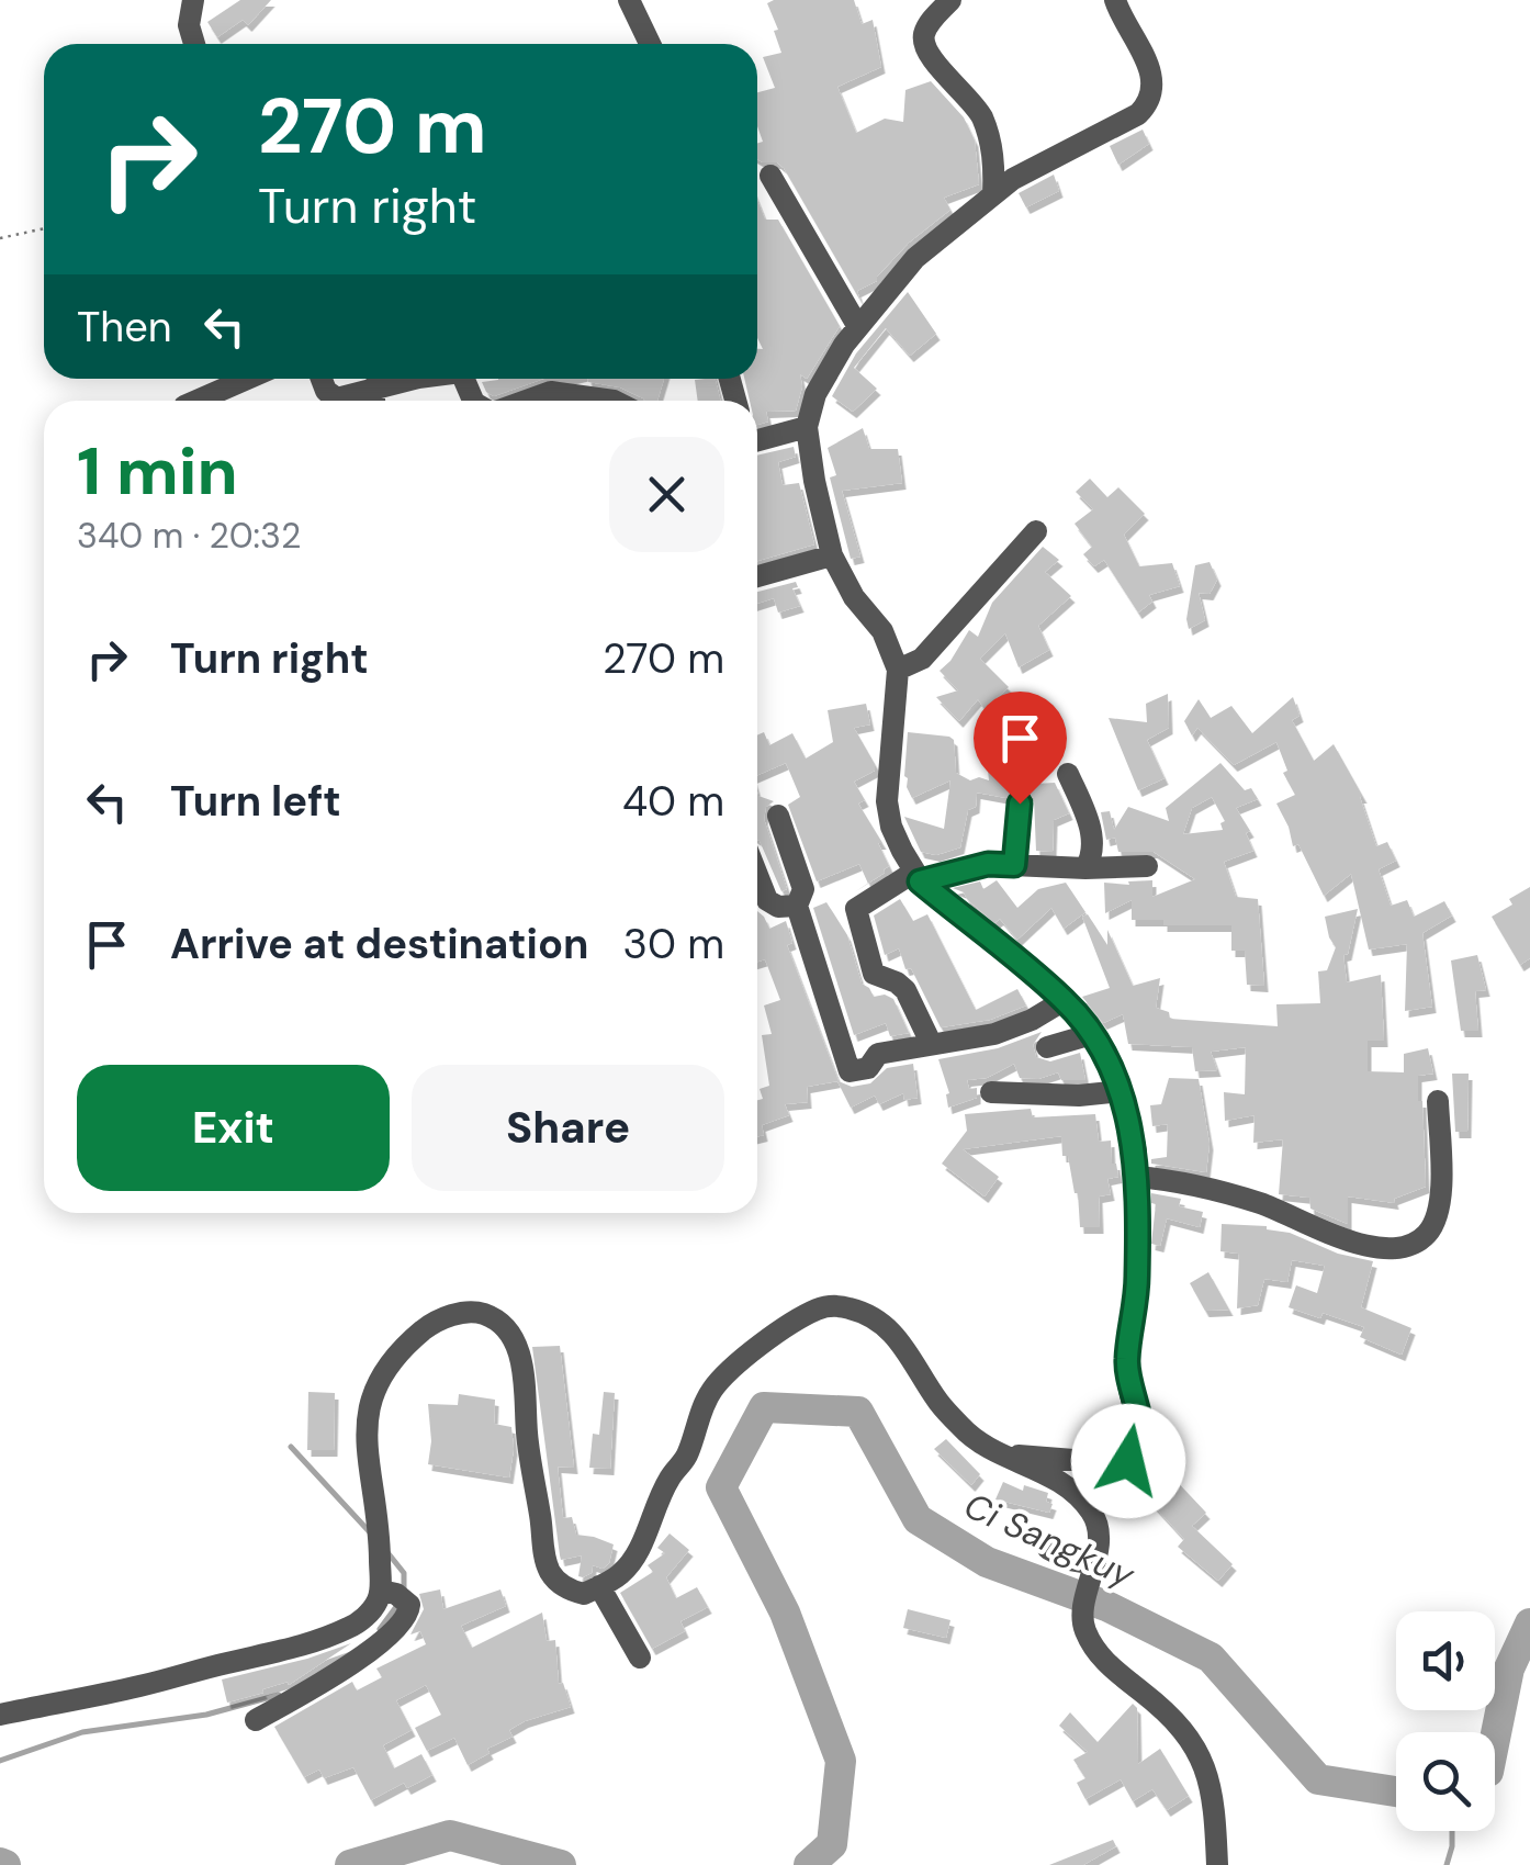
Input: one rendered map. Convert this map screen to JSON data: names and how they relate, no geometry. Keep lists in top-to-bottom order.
{
  "water": ["Ci Sangkuy"],
  "page": {
    "turn": ["270 m", "Turn right"],
    "then": "Then",
    "heading": ["1 min", "340 m · 20:32"],
    "list": [
      {
        "name": "Turn right",
        "value": "270 m"
      },
      {
        "name": "Turn left",
        "value": "40 m"
      },
      {
        "name": "Arrive at destination",
        "value": "30 m"
      }
    ],
    "buttons": ["Exit", "Share"]
  }
}
